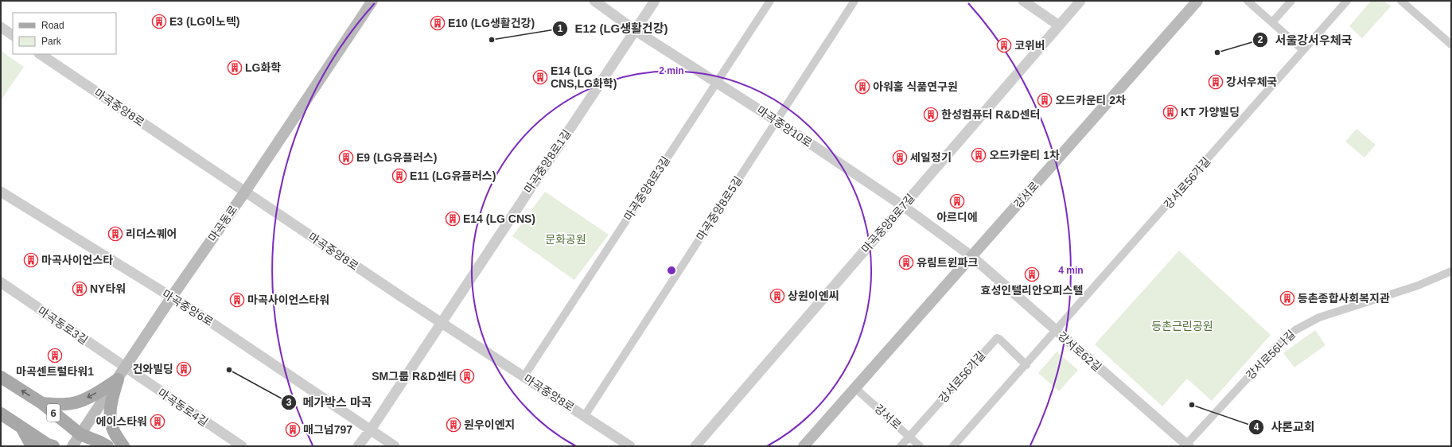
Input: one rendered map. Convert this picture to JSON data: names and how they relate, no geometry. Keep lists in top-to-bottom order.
{
  "streets": {
    "main road": ["강서로", "마곡동로", "6"],
    "street": [
      "마곡중앙8로",
      "마곡중앙10로",
      "마곡중앙8로1길",
      "강서로56가길",
      "마곡중앙8로3길",
      "마곡중앙8로5길",
      "마곡중앙8로7길",
      "마곡중앙6로",
      "마곡동로3길",
      "강서로62길",
      "강서로56나길",
      "마곡동로4길"
    ]
  },
  "crossings": [
    ["마곡중앙8로", "마곡중앙8로1길"],
    ["마곡중앙8로", "마곡중앙8로3길"],
    ["마곡중앙8로", "마곡중앙8로5길"],
    ["마곡중앙8로", "마곡동로"],
    ["마곡중앙10로", "마곡중앙8로1길"],
    ["마곡중앙10로", "마곡중앙8로3길"],
    ["마곡중앙10로", "강서로"],
    ["마곡중앙10로", "마곡중앙8로5길"],
    ["마곡중앙10로", "마곡중앙8로7길"],
    ["마곡중앙10로", "강서로62길"],
    ["강서로56가길", "강서로"],
    ["강서로56가길", "강서로62길"],
    ["강서로", "강서로62길"],
    ["마곡동로", "마곡중앙6로"],
    ["마곡동로", "마곡동로3길"],
    ["마곡동로", "마곡동로4길"],
    ["마곡동로", "6"],
    ["마곡동로3길", "마곡동로4길"],
    ["강서로62길", "강서로56나길"]
  ],
  "parks": ["문화공원", "등촌근린공원"],
  "places": {
    "building": [
      "E3 (LG이노텍)",
      "E10 (LG생활건강)",
      "코위버",
      "LG화학",
      "E14 (LG CNS,LG화학)",
      "강서우체국",
      "아워홈 식품연구원",
      "오드카운티 2차",
      "KT 가양빌딩",
      "한성컴퓨터 R&D센터",
      "오드카운티 1차",
      "E9 (LG유플러스)",
      "세일정기",
      "E11 (LG유플러스)",
      "아르디에",
      "E14 (LG CNS)",
      "리더스퀘어",
      "마곡사이언스타",
      "유림트윈파크",
      "효성인텔리안오피스텔",
      "NY타워",
      "상원이엔씨",
      "등촌종합사회복지관",
      "마곡사이언스타워",
      "마곡센트럴타워1",
      "건와빌딩",
      "SM그룹 R&D센터",
      "에이스타워",
      "원우이엔지",
      "매그넘797"
    ],
    "other": [
      "E12 (LG생활건강)",
      "서울강서우체국",
      "메가박스 마곡",
      "샤론교회"
    ]
  },
  "legend": ["Road", "Park"],
  "rings": ["2 min", "4 min"]
}
